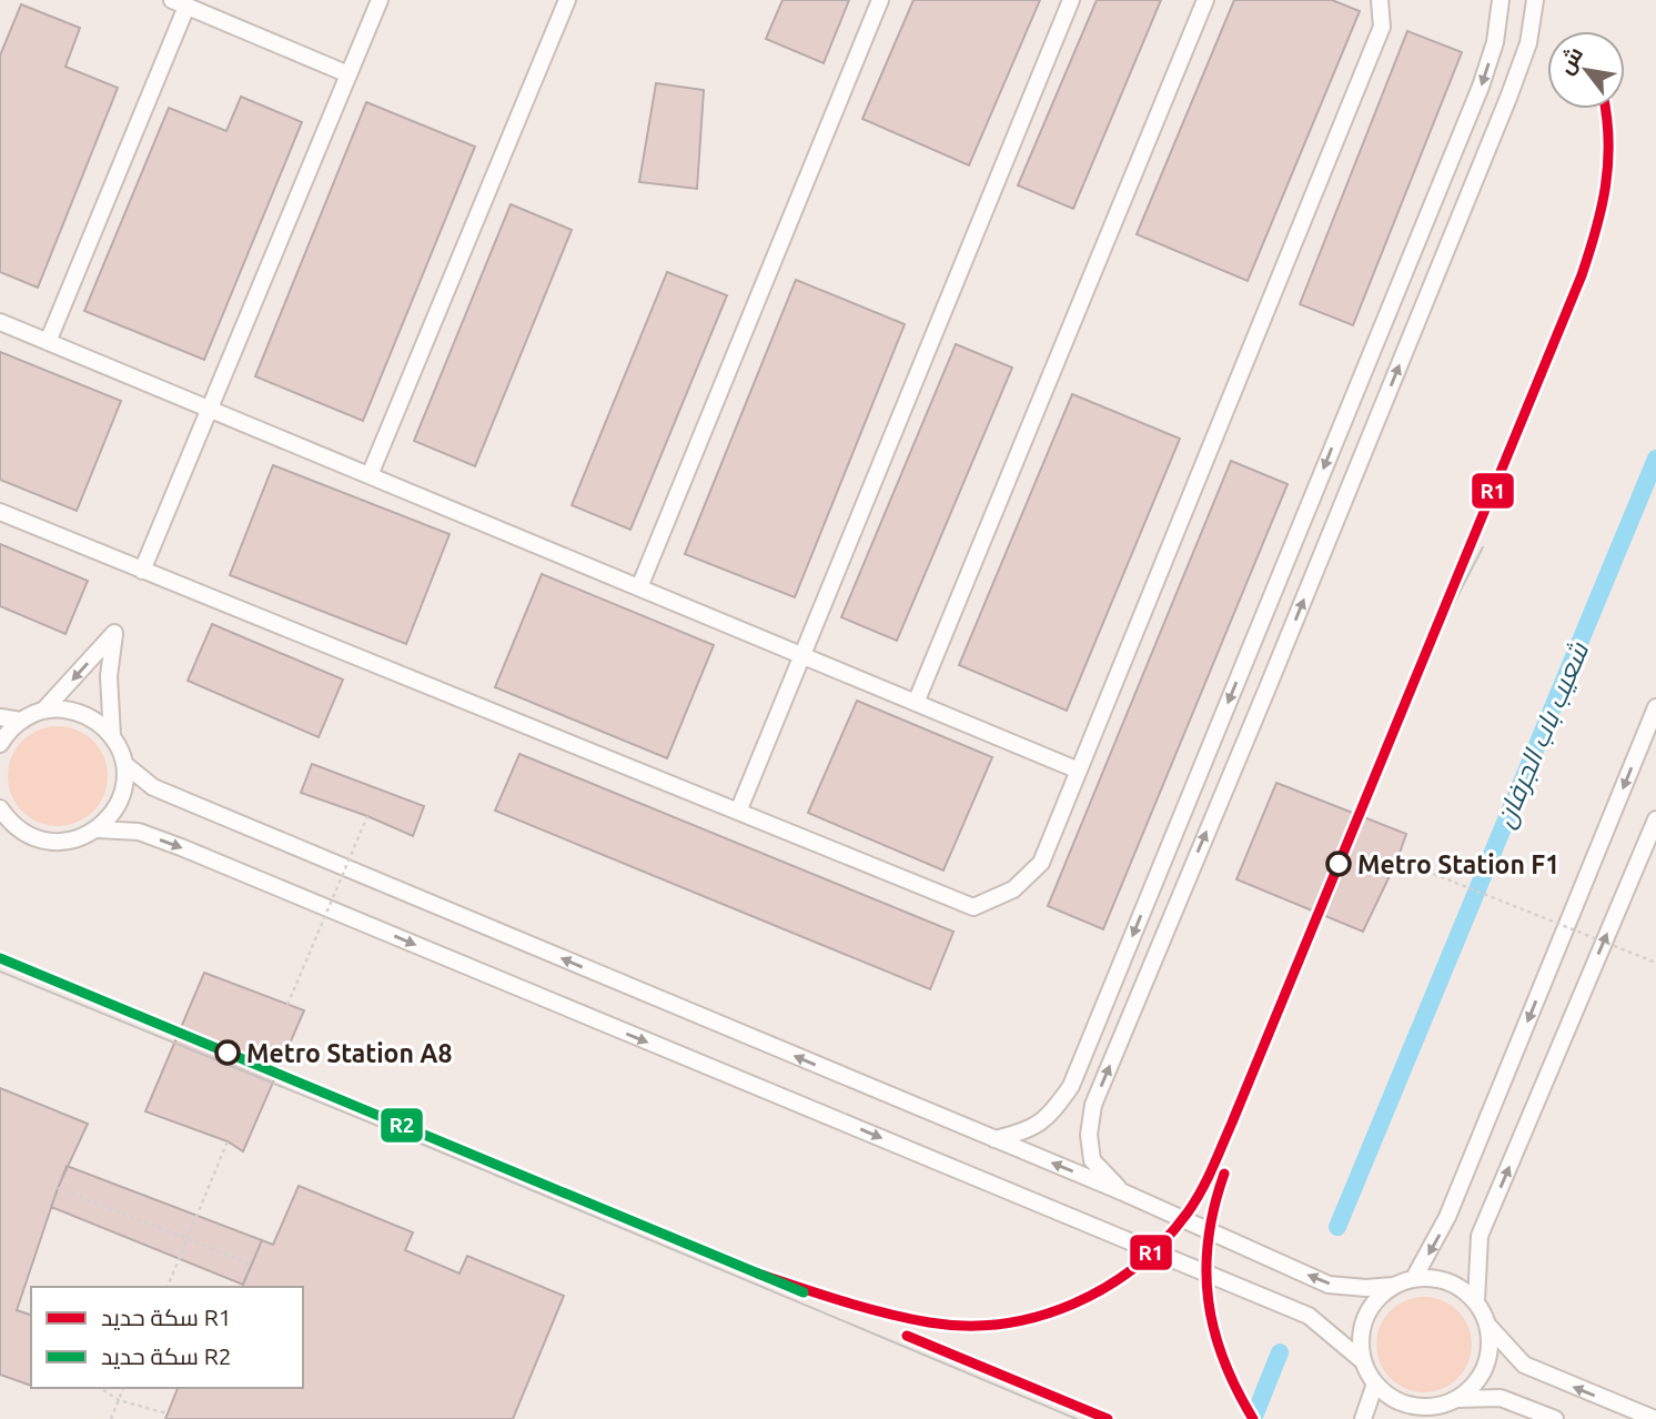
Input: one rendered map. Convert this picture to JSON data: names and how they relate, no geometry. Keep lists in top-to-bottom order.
{
  "water": ["شعيب باب الجرفان"],
  "places": ["Metro Station F1", "Metro Station A8"],
  "lines": ["rail line R1", "rail line R2"],
  "legend": ["سكة حديد R1", "سكة حديد R2"],
  "north": "top left"
}
